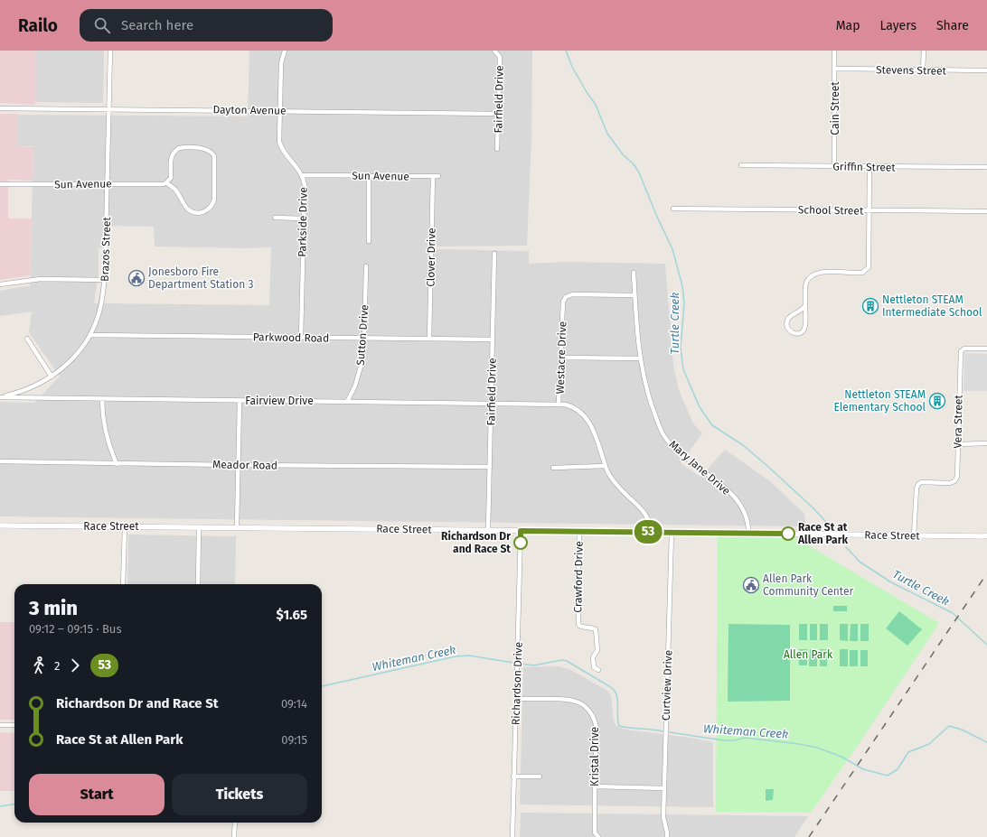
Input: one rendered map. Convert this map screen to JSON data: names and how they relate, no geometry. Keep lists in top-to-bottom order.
{
  "streets": {
    "street": [
      "Stevens Street",
      "Fairfield Drive",
      "Cain Street",
      "Dayton Avenue",
      "Griffin Street",
      "Sun Avenue",
      "School Street",
      "Parkside Drive",
      "Brazos Street",
      "Clover Drive",
      "Sutton Drive",
      "Parkwood Road",
      "Westacre Drive",
      "Fairview Drive",
      "Vera Street",
      "Meador Road",
      "Mary Jane Drive",
      "Race Street",
      "Crawford Drive",
      "Richardson Drive",
      "Curtview Drive",
      "Kristal Drive"
    ]
  },
  "crossings": [
    ["Stevens Street", "Cain Street"],
    ["Fairfield Drive", "Dayton Avenue"],
    ["Fairfield Drive", "Parkwood Road"],
    ["Fairfield Drive", "Fairview Drive"],
    ["Fairfield Drive", "Meador Road"],
    ["Fairfield Drive", "Race Street"],
    ["Cain Street", "Griffin Street"],
    ["Dayton Avenue", "Parkside Drive"],
    ["Dayton Avenue", "Brazos Street"],
    ["Sun Avenue", "Parkside Drive"],
    ["Sun Avenue", "Brazos Street"],
    ["Sun Avenue", "Clover Drive"],
    ["Parkside Drive", "Parkwood Road"],
    ["Brazos Street", "Parkwood Road"],
    ["Brazos Street", "Fairview Drive"],
    ["Clover Drive", "Parkwood Road"],
    ["Sutton Drive", "Parkwood Road"],
    ["Sutton Drive", "Fairview Drive"],
    ["Westacre Drive", "Fairview Drive"],
    ["Westacre Drive", "Mary Jane Drive"],
    ["Westacre Drive", "Race Street"],
    ["Vera Street", "Race Street"],
    ["Mary Jane Drive", "Race Street"],
    ["Race Street", "Crawford Drive"],
    ["Race Street", "Richardson Drive"],
    ["Race Street", "Curtview Drive"],
    ["Richardson Drive", "Kristal Drive"]
  ],
  "water": ["Turtle Creek", "Whiteman Creek"],
  "parks": ["Allen Park"],
  "places": {
    "public building": ["Jonesboro Fire Department Station 3", "Allen Park Community Center"],
    "building": ["Nettleton STEAM Intermediate School", "Nettleton STEAM Elementary School"],
    "other": ["Race St at Allen Park", "Richardson Dr and Race St"]
  },
  "lines": ["bus line 53"],
  "page": {
    "header": "Railo",
    "search": "Search here",
    "nav": ["Map", "Layers", "Share"],
    "on_map": "53",
    "heading": ["3 min", "09:12 – 09:15 · Bus", "$1.65"],
    "legs": ["2", "53"],
    "list": [
      {
        "name": "Richardson Dr and Race St",
        "value": "09:14"
      },
      {
        "name": "Race St at Allen Park",
        "value": "09:15"
      }
    ],
    "buttons": ["Start", "Tickets"]
  }
}
